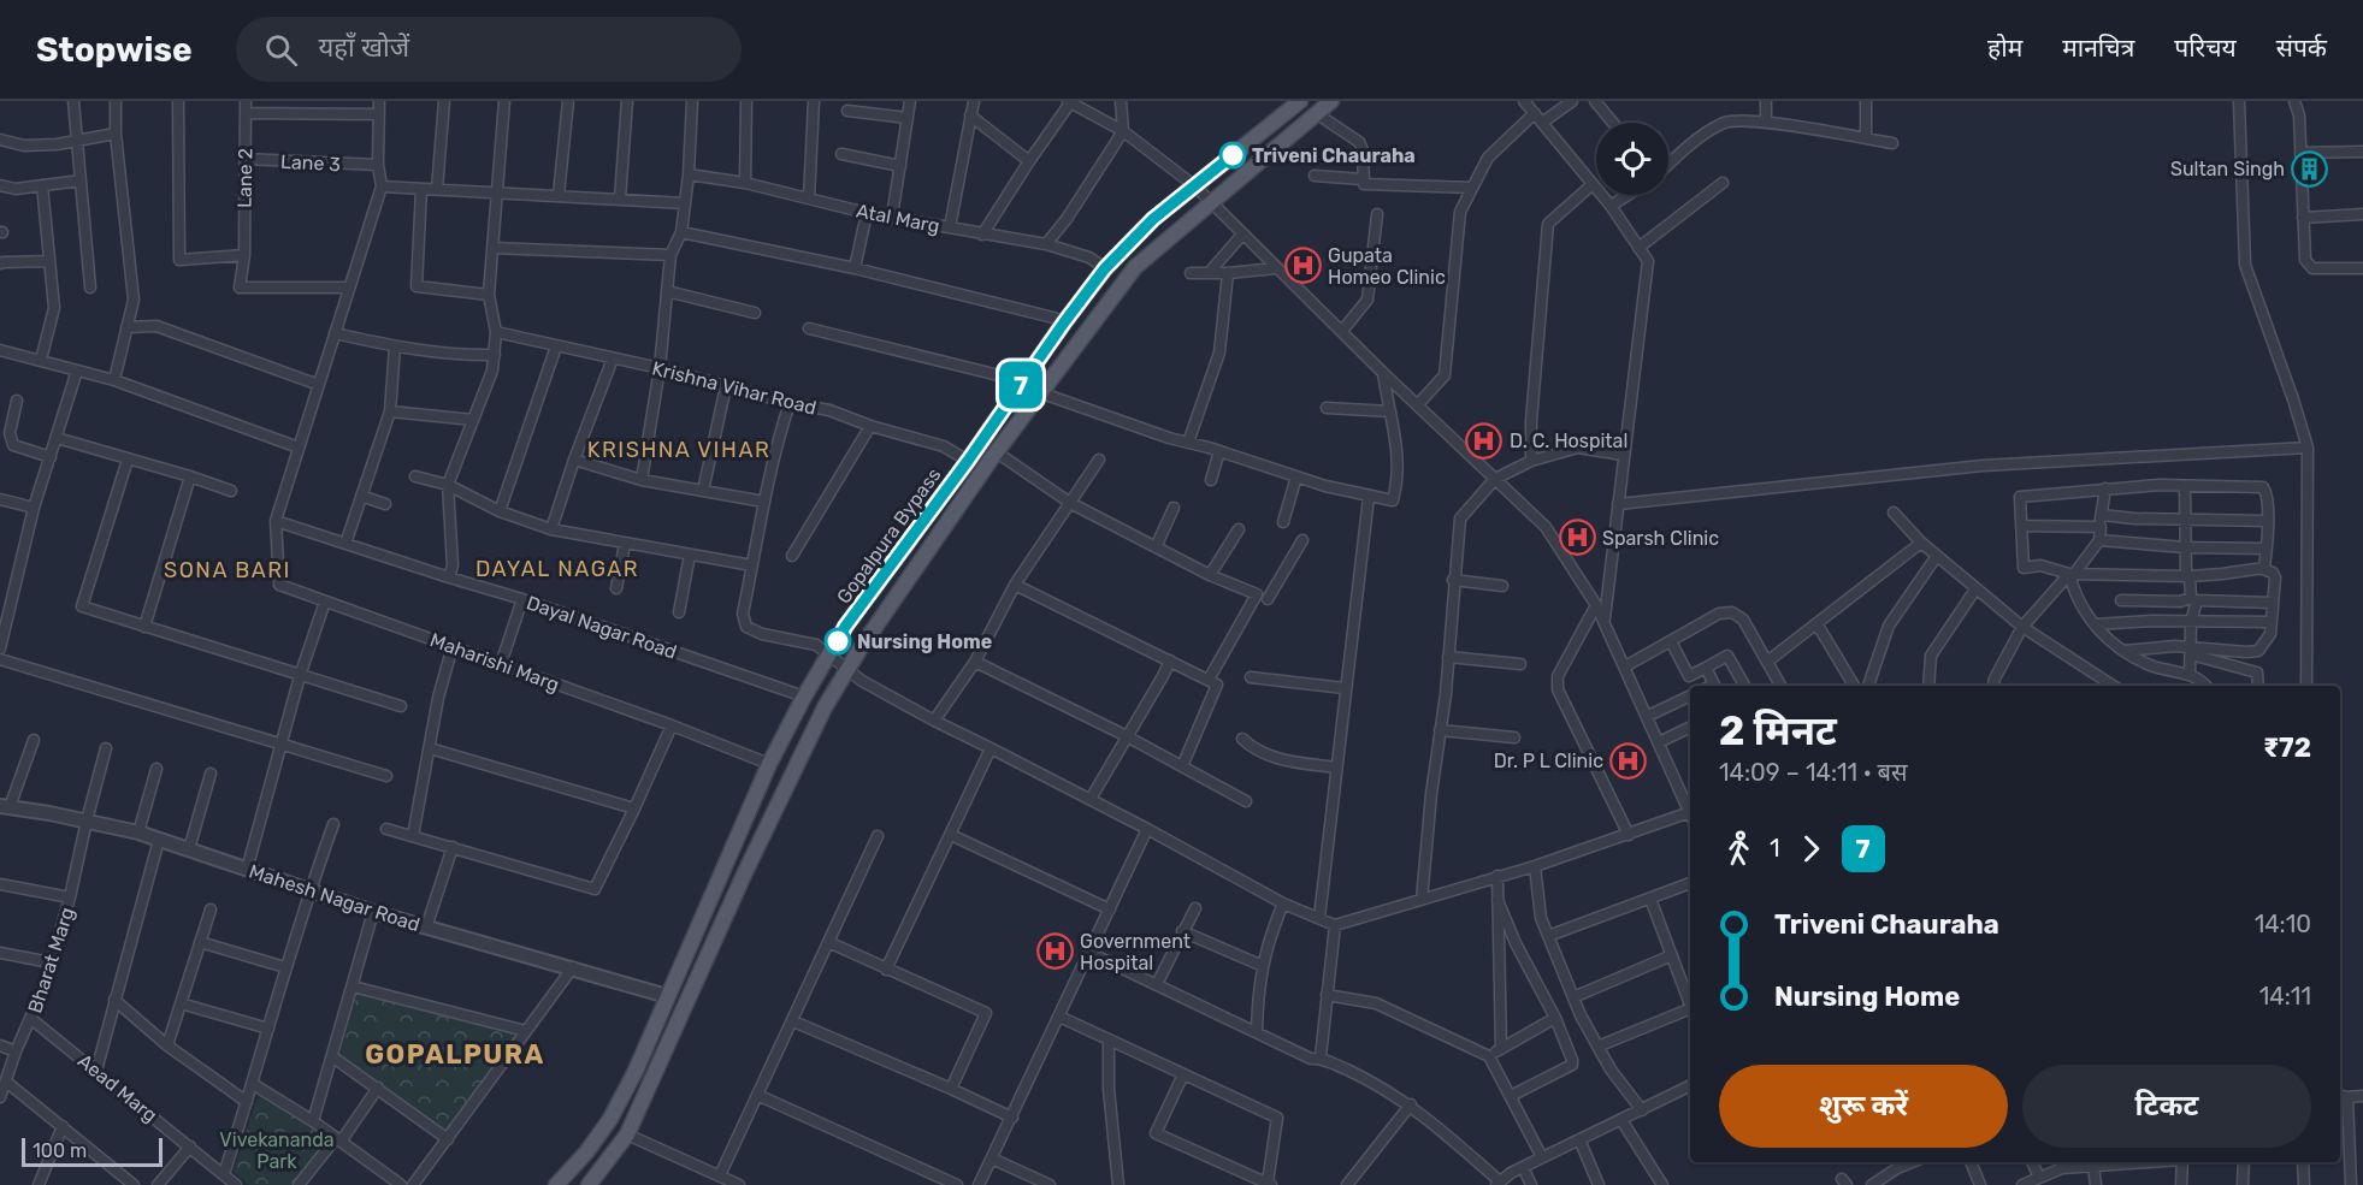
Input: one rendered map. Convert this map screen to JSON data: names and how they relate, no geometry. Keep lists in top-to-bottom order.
{
  "streets": {
    "main road": ["Gopalpura Bypass"],
    "street": [
      "Lane 3",
      "Lane 2",
      "Atal Marg",
      "Krishna Vihar Road",
      "Dayal Nagar Road",
      "Maharishi Marg",
      "Mahesh Nagar Road",
      "Bharat Marg",
      "Aead Marg"
    ]
  },
  "crossings": [
    ["Lane 3", "Lane 2"],
    ["Atal Marg", "Gopalpura Bypass"],
    ["Krishna Vihar Road", "Gopalpura Bypass"],
    ["Gopalpura Bypass", "Dayal Nagar Road"],
    ["Gopalpura Bypass", "Maharishi Marg"],
    ["Gopalpura Bypass", "Mahesh Nagar Road"],
    ["Dayal Nagar Road", "Maharishi Marg"],
    ["Mahesh Nagar Road", "Bharat Marg"],
    ["Bharat Marg", "Aead Marg"]
  ],
  "districts": [
    "KRISHNA VIHAR",
    "DAYAL NAGAR",
    "SONA BARI",
    "GOPALPURA"
  ],
  "parks": ["Vivekananda Park"],
  "places": {
    "other": ["Triveni Chauraha", "Nursing Home"],
    "building": ["Sultan Singh"],
    "hospital": [
      "Gupata Homeo Clinic",
      "D. C. Hospital",
      "Sparsh Clinic",
      "Dr. P L Clinic",
      "Government Hospital"
    ]
  },
  "lines": ["bus line 7"],
  "scale_bar": "100 m",
  "page": {
    "header": "Stopwise",
    "search": "यहाँ खोजें",
    "nav": [
      "होम",
      "मानचित्र",
      "परिचय",
      "संपर्क"
    ],
    "on_map": "7",
    "heading": ["2 मिनट", "14:09 – 14:11 · बस", "₹72"],
    "legs": ["1", "7"],
    "list": [
      {
        "name": "Triveni Chauraha",
        "value": "14:10"
      },
      {
        "name": "Nursing Home",
        "value": "14:11"
      }
    ],
    "buttons": ["शुरू करें", "टिकट"],
    "scale": "100 m"
  }
}
